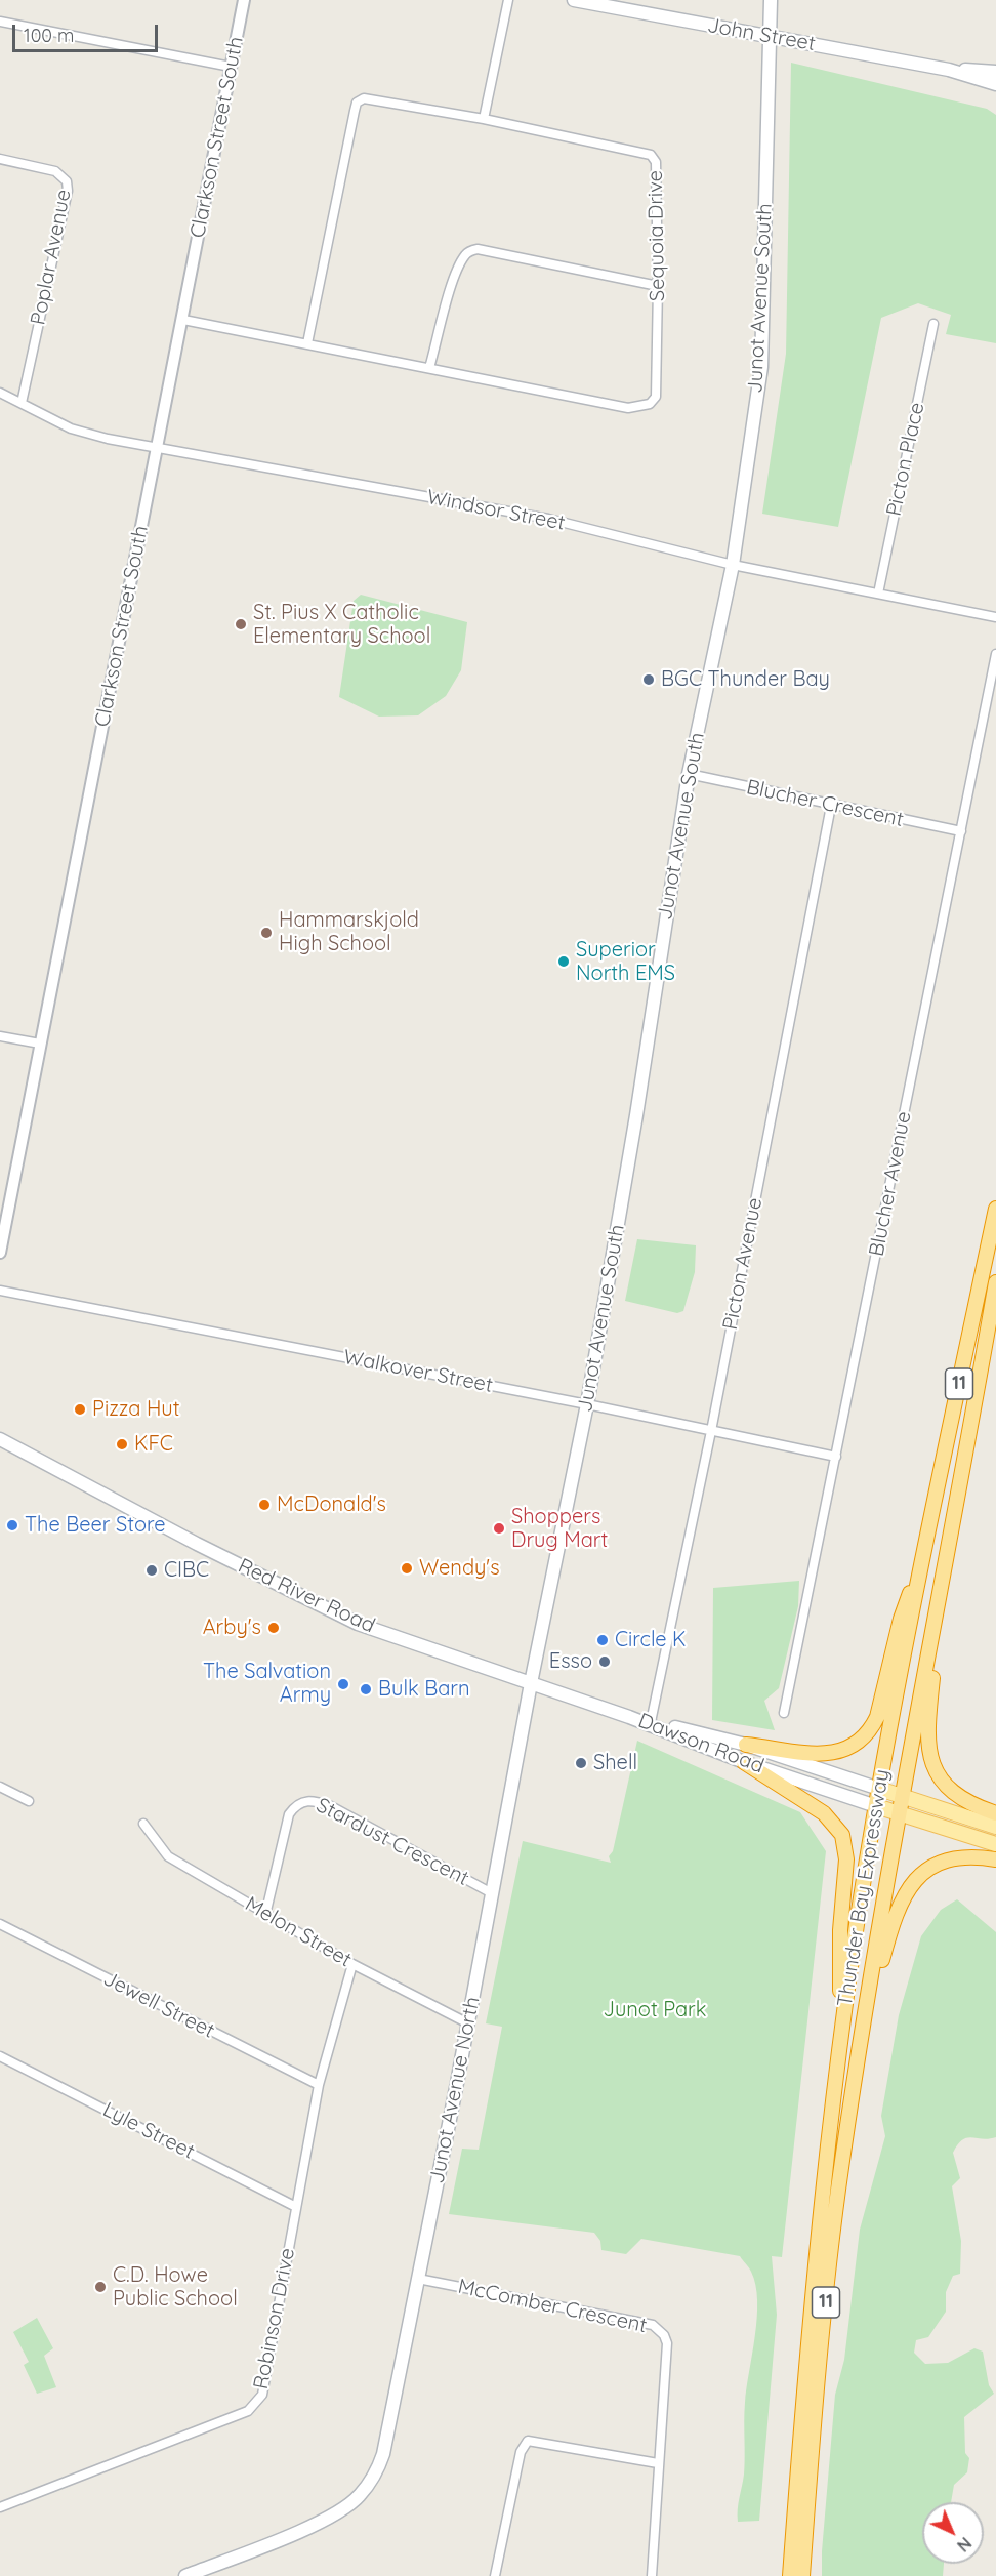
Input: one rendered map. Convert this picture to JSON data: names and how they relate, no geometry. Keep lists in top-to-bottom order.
{
  "streets": {
    "highway": ["11", "Thunder Bay Expressway"],
    "main road": [
      "John Street",
      "Junot Avenue South",
      "Red River Road",
      "Dawson Road",
      "Junot Avenue North"
    ],
    "street": [
      "Clarkson Street South",
      "Sequoia Drive",
      "Poplar Avenue",
      "Picton Place",
      "Windsor Street",
      "Blucher Crescent",
      "Blucher Avenue",
      "Picton Avenue",
      "Walkover Street",
      "Stardust Crescent",
      "Melon Street",
      "Jewell Street",
      "Lyle Street",
      "McComber Crescent",
      "Robinson Drive"
    ]
  },
  "crossings": [
    ["John Street", "Junot Avenue South"],
    ["Clarkson Street South", "Sequoia Drive"],
    ["Clarkson Street South", "Windsor Street"],
    ["Poplar Avenue", "Windsor Street"],
    ["Junot Avenue South", "Windsor Street"],
    ["Junot Avenue South", "Blucher Crescent"],
    ["Junot Avenue South", "Walkover Street"],
    ["Junot Avenue South", "Red River Road"],
    ["Junot Avenue South", "Junot Avenue North"],
    ["Picton Place", "Windsor Street"],
    ["Blucher Crescent", "Blucher Avenue"],
    ["Blucher Crescent", "Picton Avenue"],
    ["Blucher Avenue", "Walkover Street"],
    ["Picton Avenue", "Walkover Street"],
    ["Picton Avenue", "Dawson Road"],
    ["Red River Road", "Dawson Road"],
    ["Red River Road", "Junot Avenue North"],
    ["Dawson Road", "Thunder Bay Expressway"],
    ["Stardust Crescent", "Melon Street"],
    ["Stardust Crescent", "Junot Avenue North"],
    ["Melon Street", "Junot Avenue North"],
    ["Melon Street", "Robinson Drive"],
    ["Jewell Street", "Robinson Drive"],
    ["Junot Avenue North", "McComber Crescent"],
    ["Lyle Street", "Robinson Drive"]
  ],
  "parks": ["Junot Park"],
  "places": [
    "St. Pius X Catholic Elementary School",
    "BGC Thunder Bay",
    "Hammarskjold High School",
    "Superior North EMS",
    "Pizza Hut",
    "KFC",
    "McDonald's",
    "The Beer Store",
    "Shoppers Drug Mart",
    "Wendy's",
    "CIBC",
    "Arby's",
    "Circle K",
    "Esso",
    "The Salvation Army",
    "Bulk Barn",
    "Shell",
    "C.D. Howe Public School"
  ],
  "scale_bar": "100 m",
  "north": "bottom right"
}
